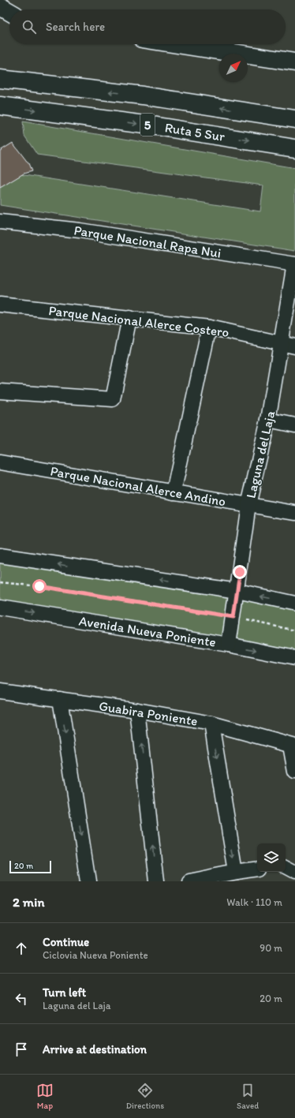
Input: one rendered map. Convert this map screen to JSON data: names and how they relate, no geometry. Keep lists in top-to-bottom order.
{
  "streets": {
    "main road": ["5", "Ruta 5 Sur"],
    "street": [
      "Parque Nacional Rapa Nui",
      "Parque Nacional Alerce Costero",
      "Laguna del Laja",
      "Parque Nacional Alerce Andino",
      "Avenida Nueva Poniente",
      "Guabira Poniente"
    ]
  },
  "crossings": [
    ["Parque Nacional Rapa Nui", "Laguna del Laja"],
    ["Parque Nacional Alerce Costero", "Laguna del Laja"],
    ["Laguna del Laja", "Parque Nacional Alerce Andino"],
    ["Laguna del Laja", "Avenida Nueva Poniente"]
  ],
  "scale_bar": "20 m",
  "north": "top right",
  "page": {
    "search": "Search here",
    "scale": "20 m",
    "heading": ["2 min", "Walk · 110 m"],
    "list": [
      ["Continue", "Ciclovia Nueva Poniente", "90 m"],
      ["Turn left", "Laguna del Laja", "20 m"],
      "Arrive at destination"
    ],
    "nav": ["Map", "Directions", "Saved"]
  }
}
